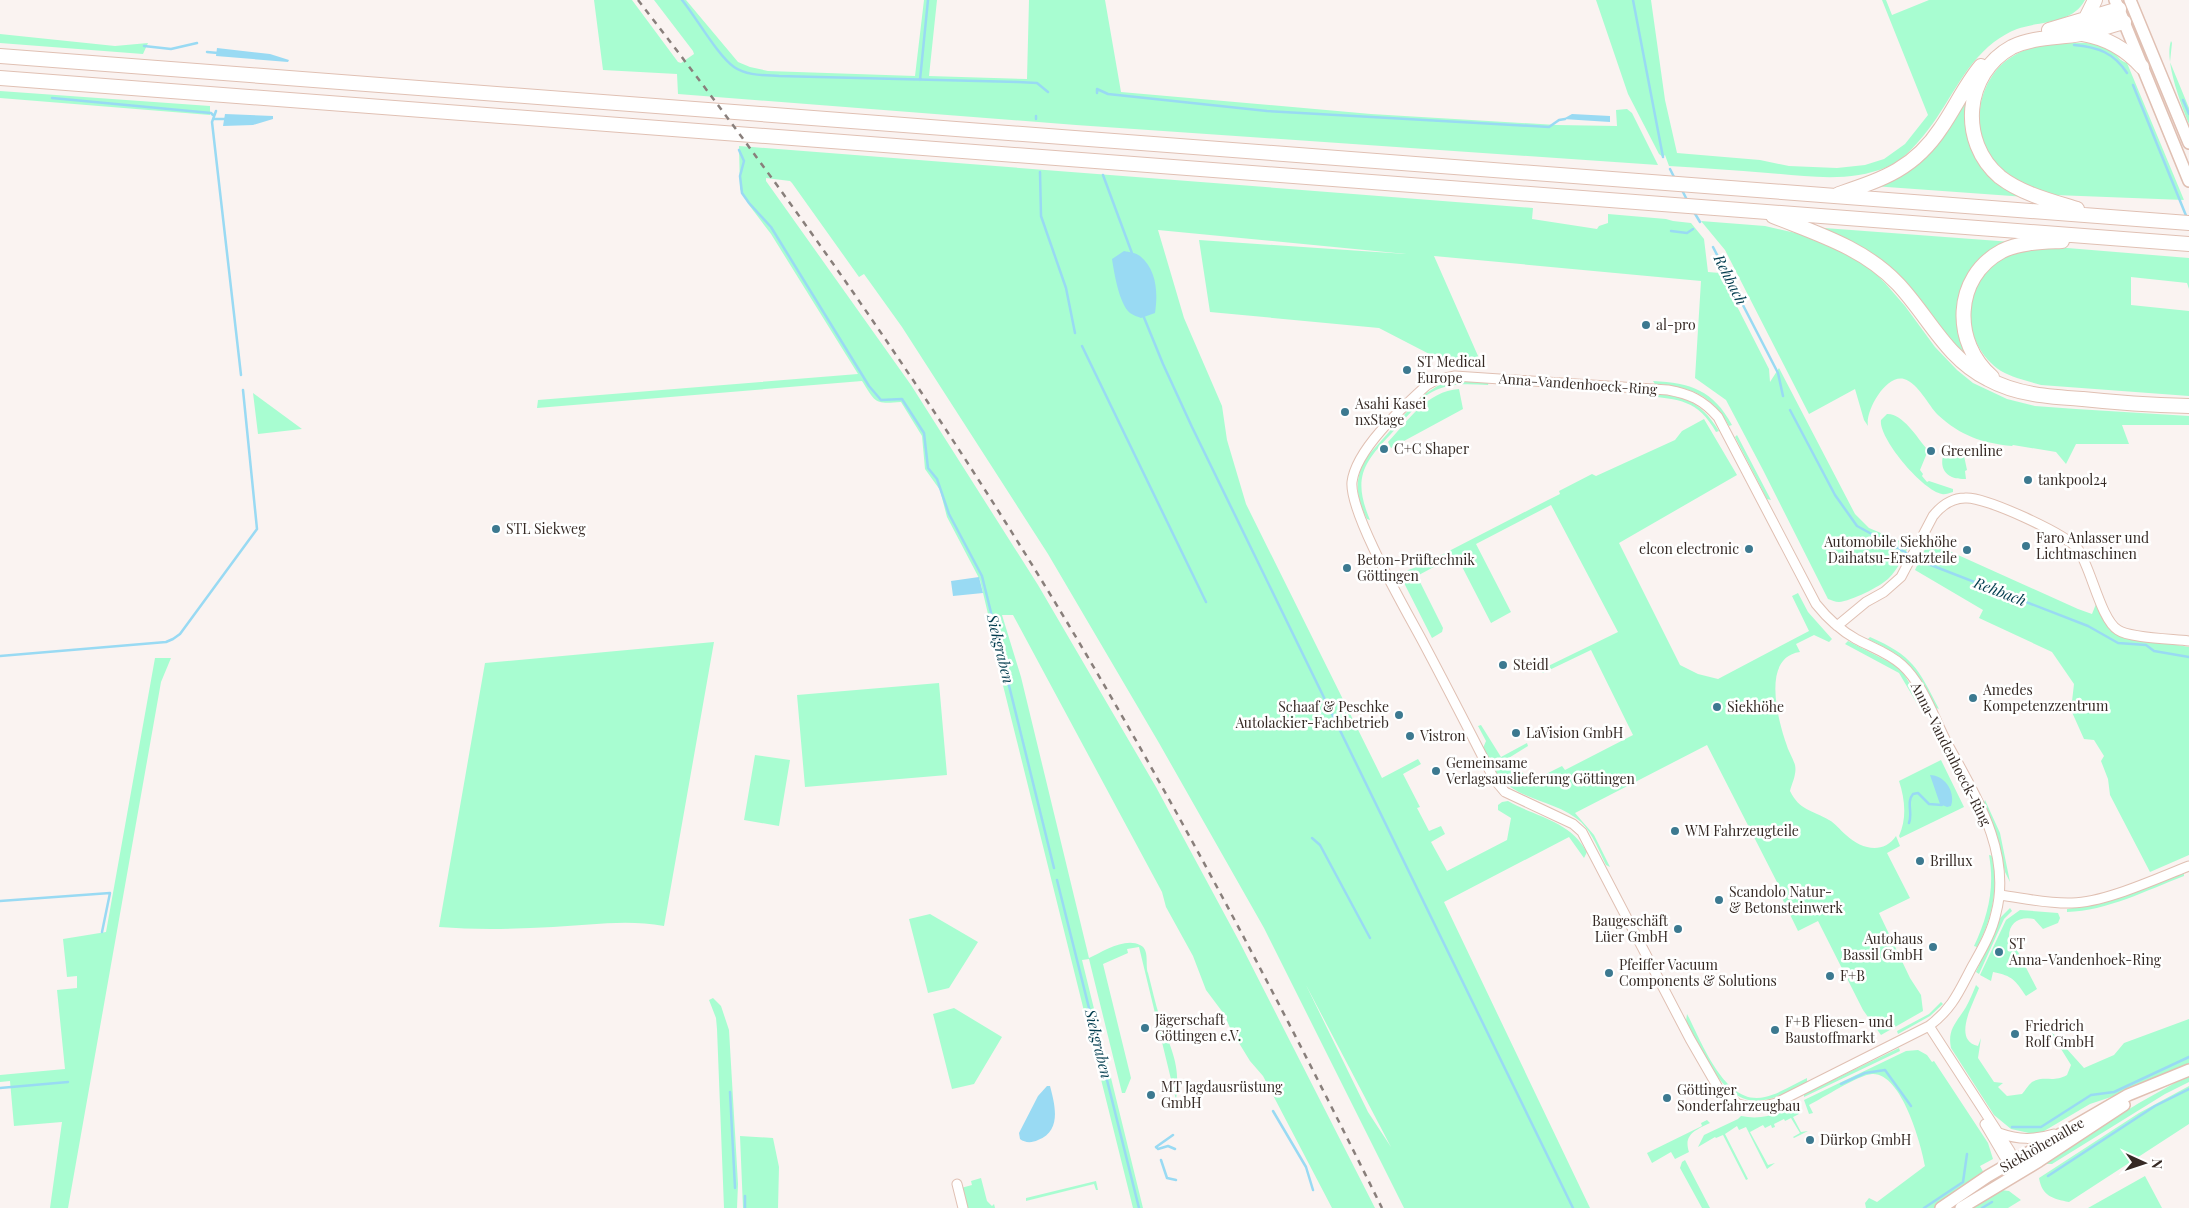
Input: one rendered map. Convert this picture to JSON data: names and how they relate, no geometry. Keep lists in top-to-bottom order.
{
  "streets": {
    "main road": ["Siekhöhenallee"],
    "street": ["Anna-Vandenhoeck-Ring"]
  },
  "water": ["Rehbach", "Siekgraben"],
  "places": [
    "al-pro",
    "ST Medical Europe",
    "Asahi Kasei nxStage",
    "C+C Shaper",
    "Greenline",
    "tankpool24",
    "STL Siekweg",
    "Faro Anlasser und Lichtmaschinen",
    "elcon electronic",
    "Automobile Siekhöhe Daihatsu-Ersatzteile",
    "Beton-Prüftechnik Göttingen",
    "Steidl",
    "Amedes Kompetenzzentrum",
    "Siekhöhe",
    "Schaaf & Peschke Autolackier-Fachbetrieb",
    "LaVision GmbH",
    "Vistron",
    "Gemeinsame Verlagsauslieferung Göttingen",
    "WM Fahrzeugteile",
    "Brillux",
    "Scandolo Natur- & Betonsteinwerk",
    "Baugeschäft Lüer GmbH",
    "Autohaus Bassil GmbH",
    "ST Anna-Vandenhoek-Ring",
    "Pfeiffer Vacuum Components & Solutions",
    "F+B",
    "Jägerschaft Göttingen e.V.",
    "F+B Fliesen- und Baustoffmarkt",
    "Friedrich Rolf GmbH",
    "MT Jagdausrüstung GmbH",
    "Göttinger Sonderfahrzeugbau",
    "Dürkop GmbH"
  ],
  "north": "right"
}
